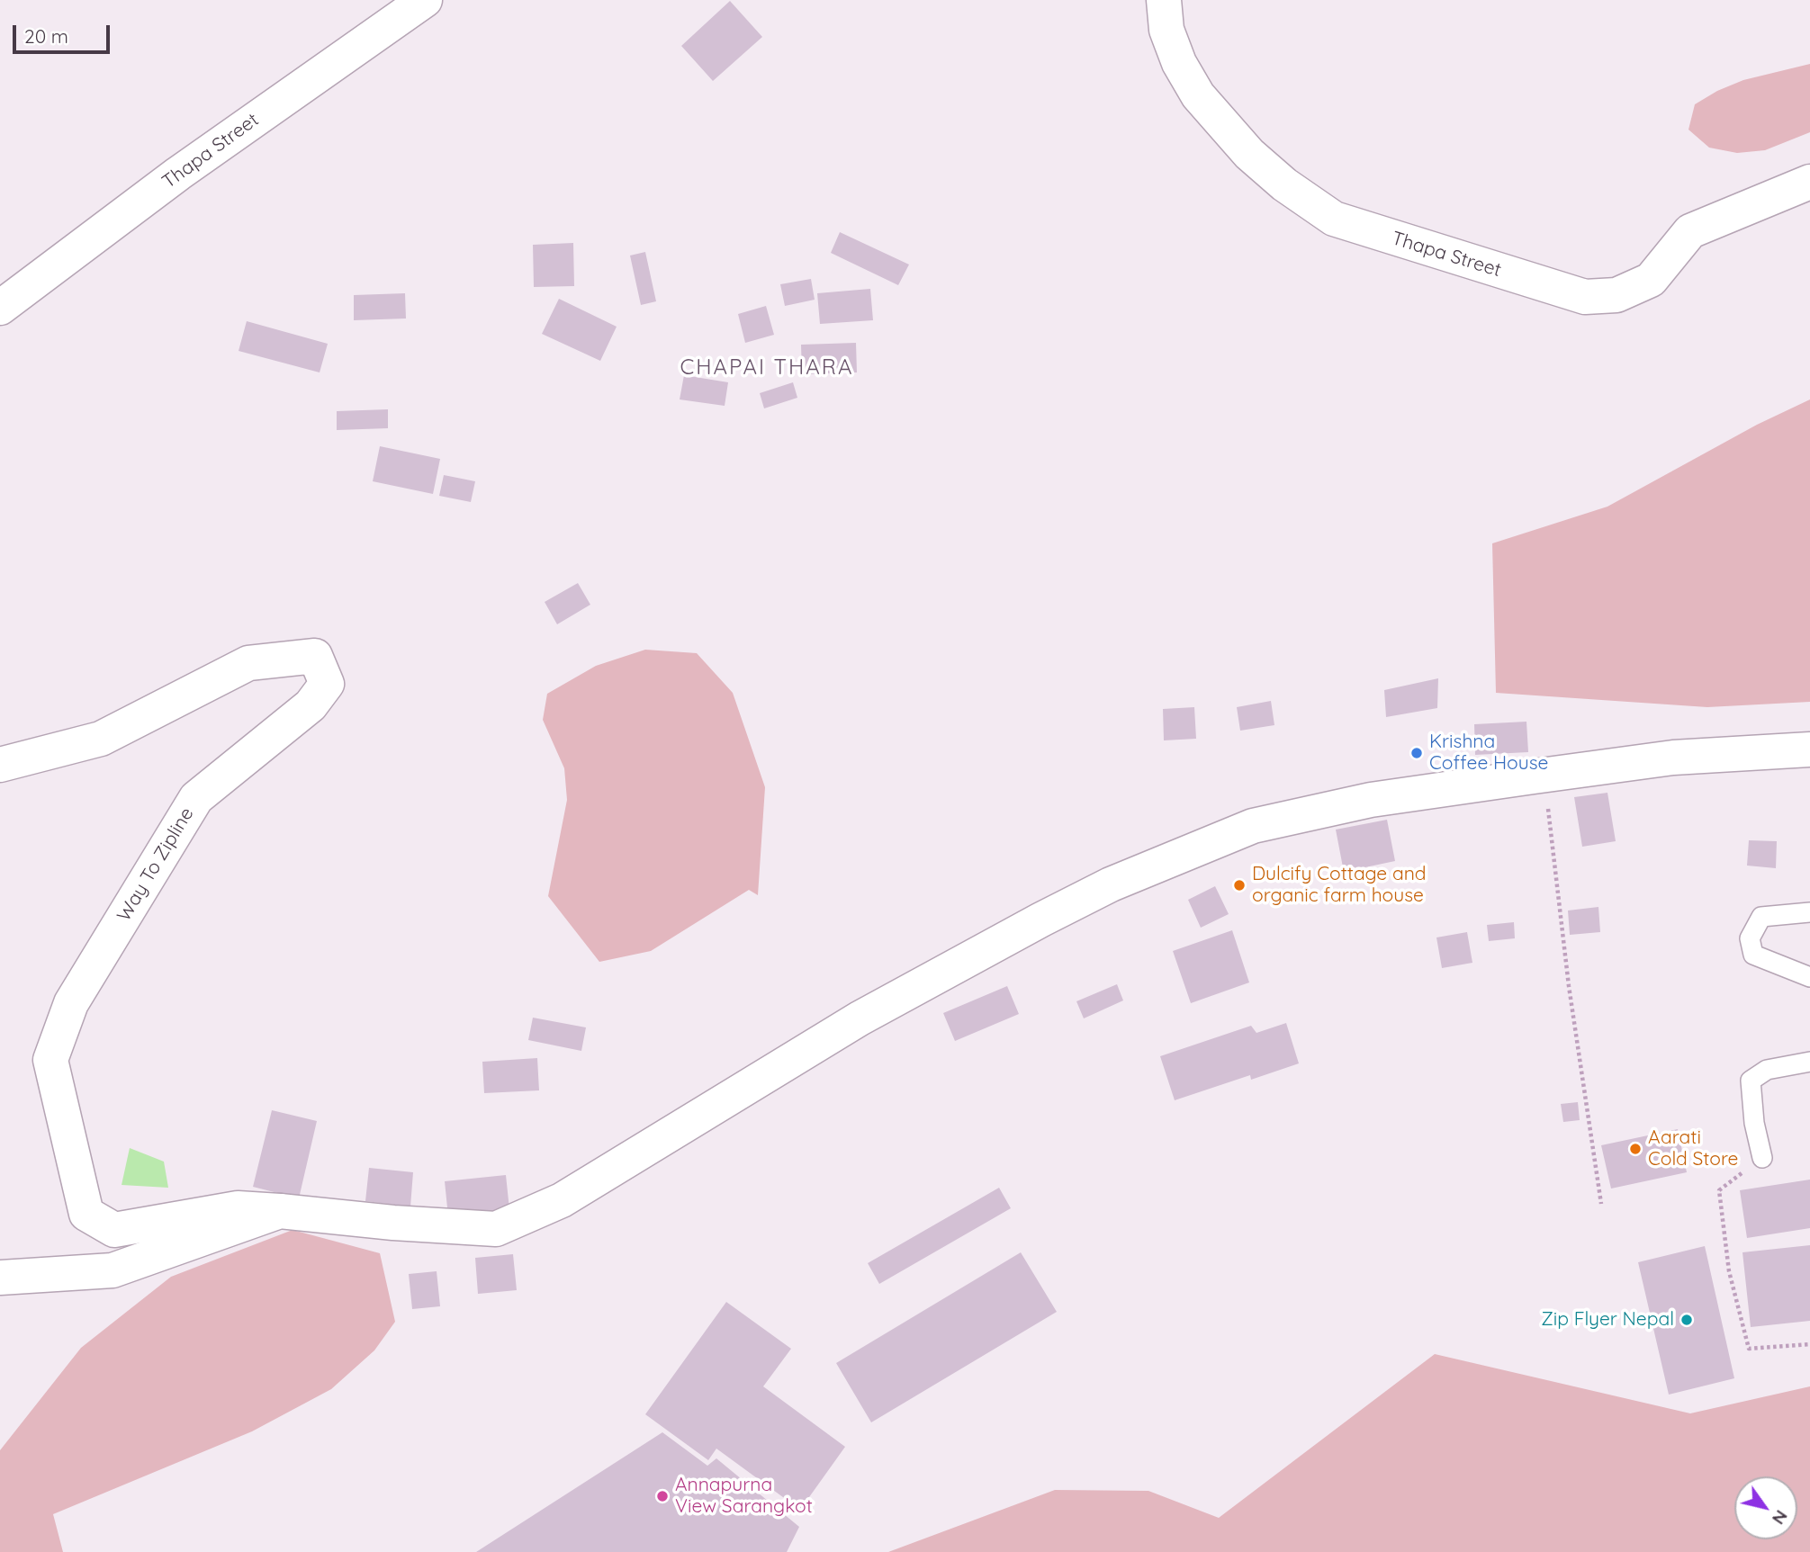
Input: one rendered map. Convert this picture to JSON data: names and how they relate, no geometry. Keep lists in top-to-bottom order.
{
  "streets": {
    "street": ["Thapa Street", "Way To Zipline"]
  },
  "districts": ["CHAPAI THARA"],
  "places": [
    "Krishna Coffee House",
    "Dulcify Cottage and organic farm house",
    "Aarati Cold Store",
    "Zip Flyer Nepal",
    "Annapurna View Sarangkot"
  ],
  "scale_bar": "20 m",
  "north": "bottom right"
}
